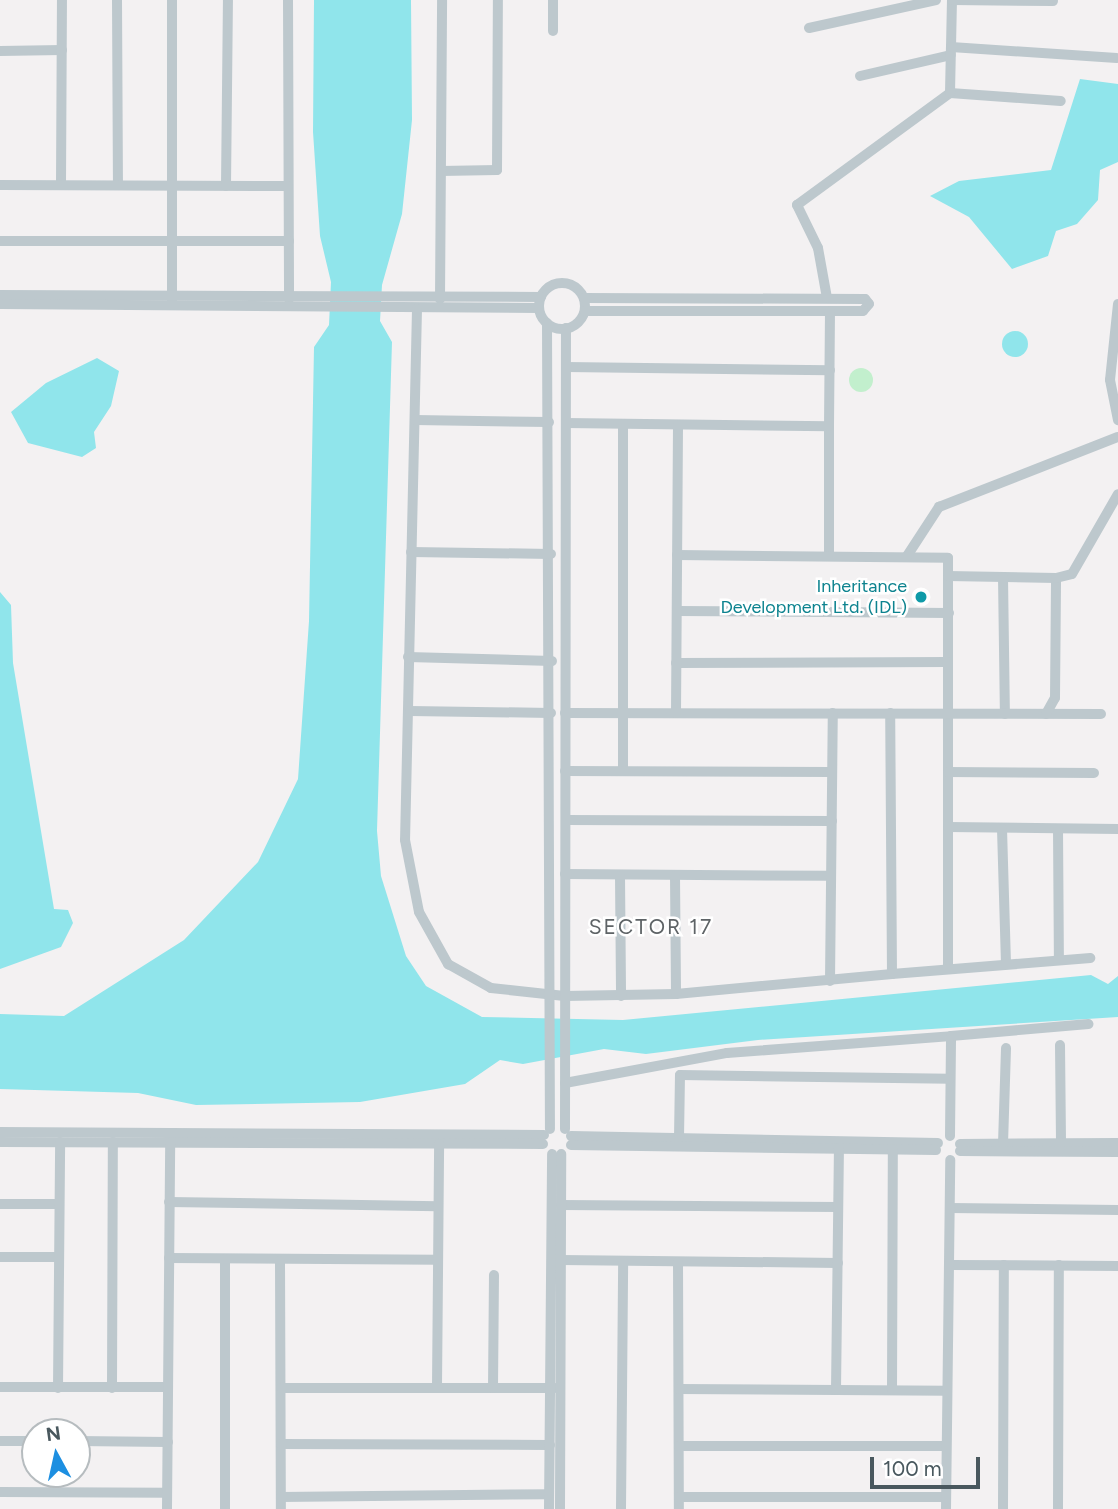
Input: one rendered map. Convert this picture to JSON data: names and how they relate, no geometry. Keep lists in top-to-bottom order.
{
  "districts": ["SECTOR 17"],
  "places": ["Inheritance Development Ltd. (IDL)"],
  "scale_bar": "100 m",
  "north": "top"
}
